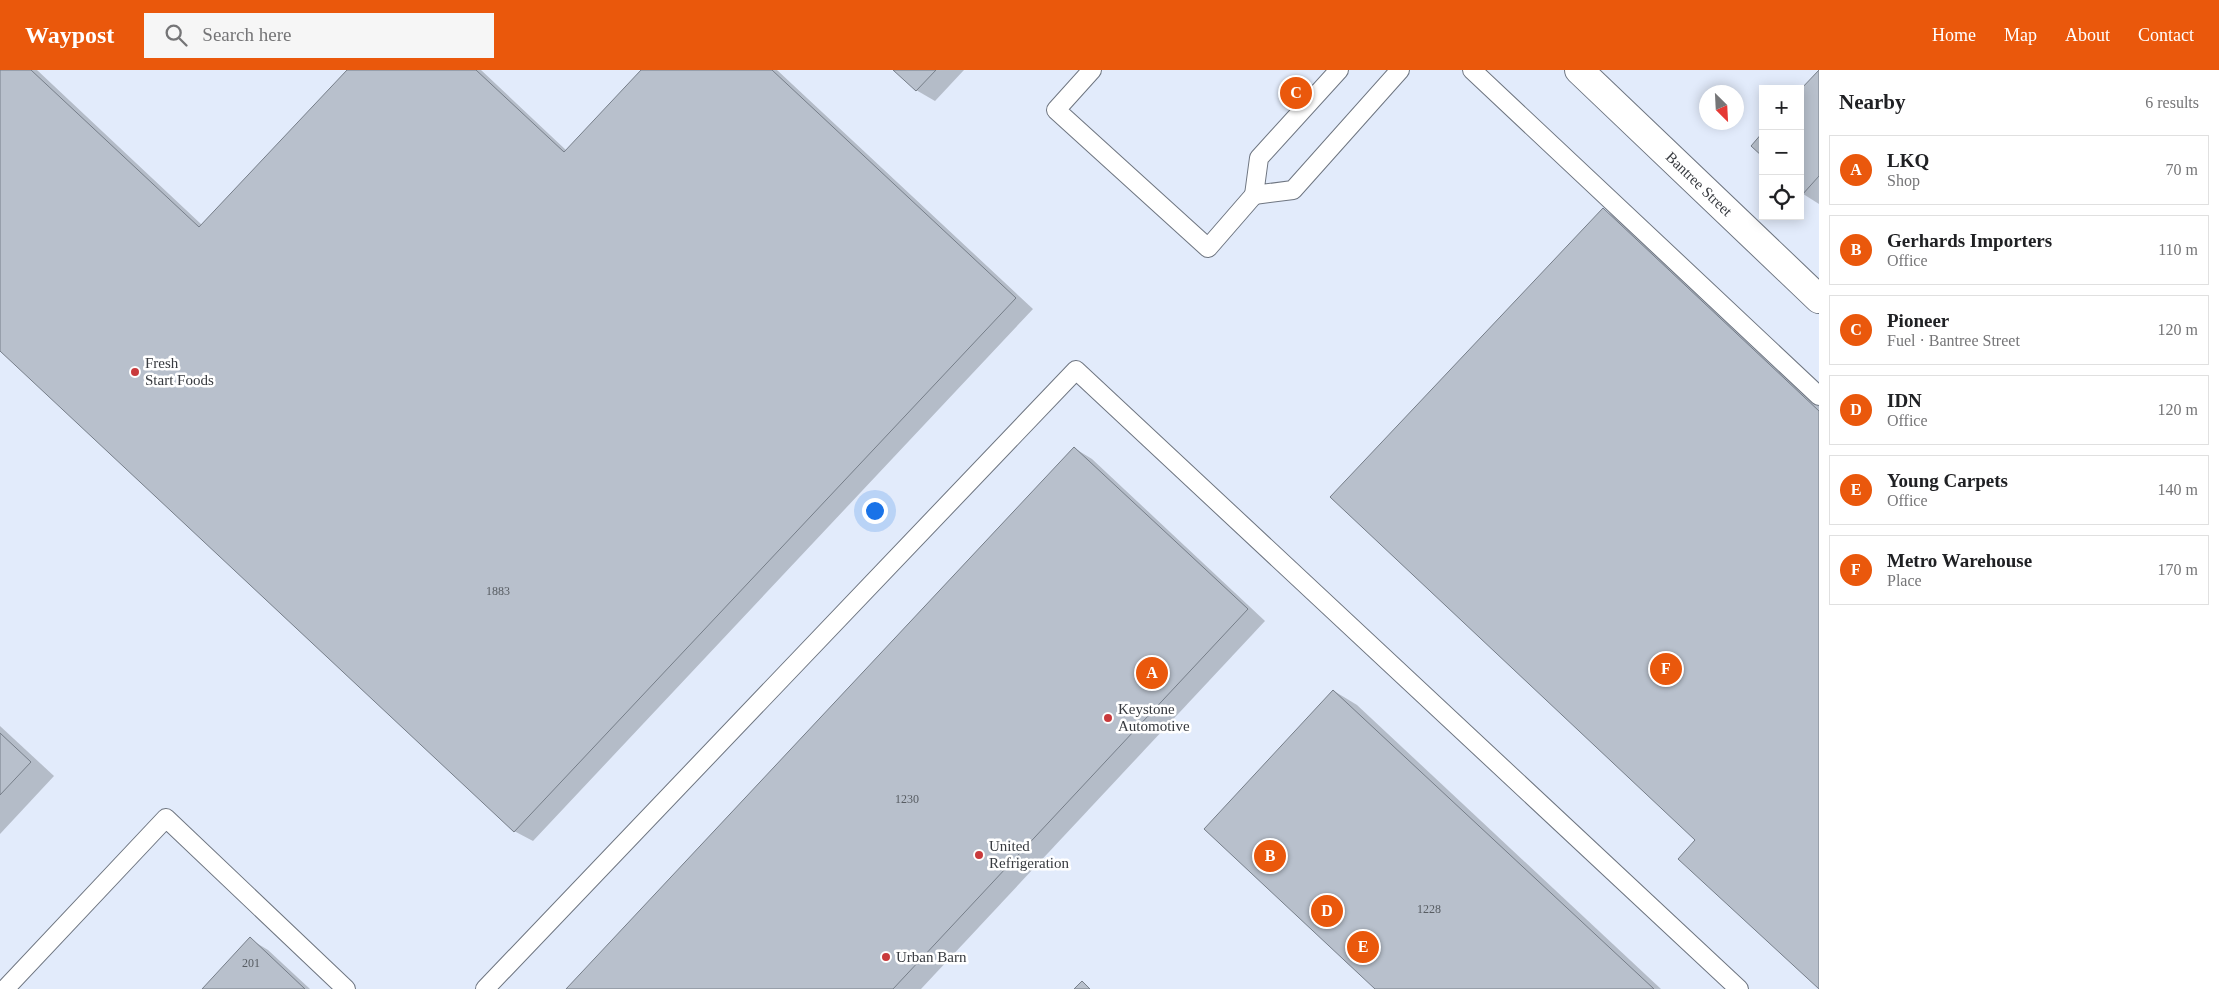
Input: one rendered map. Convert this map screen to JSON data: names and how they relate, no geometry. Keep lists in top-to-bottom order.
{
  "streets": {
    "street": ["Bantree Street"]
  },
  "places": [
    "Fresh Start Foods",
    "Keystone Automotive",
    "United Refrigeration",
    "Urban Barn"
  ],
  "house_numbers": [
    "1883",
    "1230",
    "1228",
    "201"
  ],
  "north": "bottom right",
  "page": {
    "header": "Waypost",
    "search": "Search here",
    "nav": [
      "Home",
      "Map",
      "About",
      "Contact"
    ],
    "heading": ["Nearby", "6 results"],
    "pins": [
      "C",
      "F",
      "A",
      "B",
      "D",
      "E"
    ],
    "map_buttons": ["+", "−"],
    "list": [
      {
        "mark": "A",
        "name": "LKQ",
        "note": "Shop",
        "value": "70 m"
      },
      {
        "mark": "B",
        "name": "Gerhards Importers",
        "note": "Office",
        "value": "110 m"
      },
      {
        "mark": "C",
        "name": "Pioneer",
        "note": "Fuel · Bantree Street",
        "value": "120 m"
      },
      {
        "mark": "D",
        "name": "IDN",
        "note": "Office",
        "value": "120 m"
      },
      {
        "mark": "E",
        "name": "Young Carpets",
        "note": "Office",
        "value": "140 m"
      },
      {
        "mark": "F",
        "name": "Metro Warehouse",
        "note": "Place",
        "value": "170 m"
      }
    ]
  }
}
